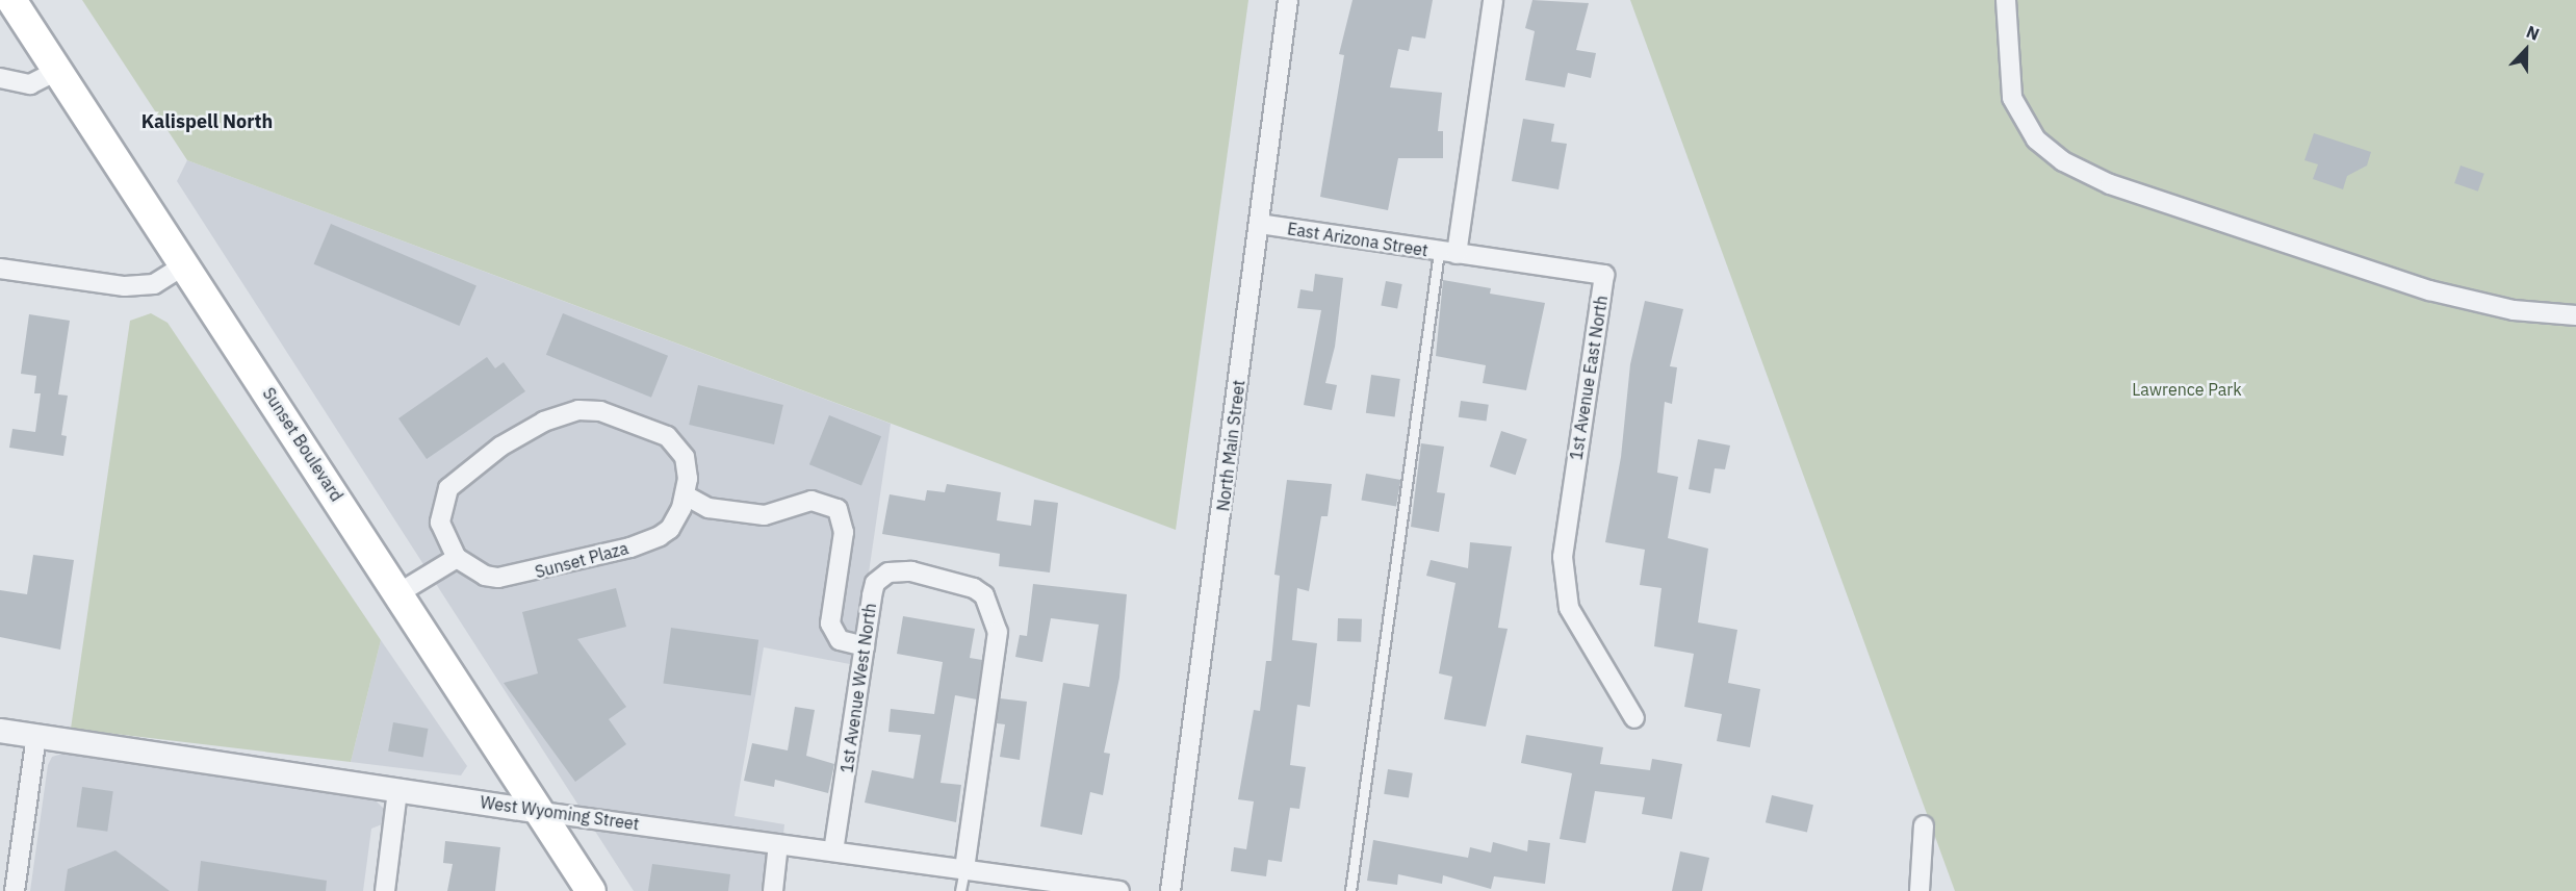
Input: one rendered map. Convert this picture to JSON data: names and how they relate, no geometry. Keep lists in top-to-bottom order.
{
  "streets": {
    "main road": ["Sunset Boulevard"],
    "street": [
      "East Arizona Street",
      "1st Avenue East North",
      "North Main Street",
      "Sunset Plaza",
      "1st Avenue West North",
      "West Wyoming Street"
    ]
  },
  "crossings": [
    ["East Arizona Street", "1st Avenue East North"],
    ["East Arizona Street", "North Main Street"],
    ["Sunset Boulevard", "West Wyoming Street"],
    ["1st Avenue West North", "West Wyoming Street"]
  ],
  "districts": ["Kalispell North"],
  "parks": ["Lawrence Park"],
  "north": "top"
}
